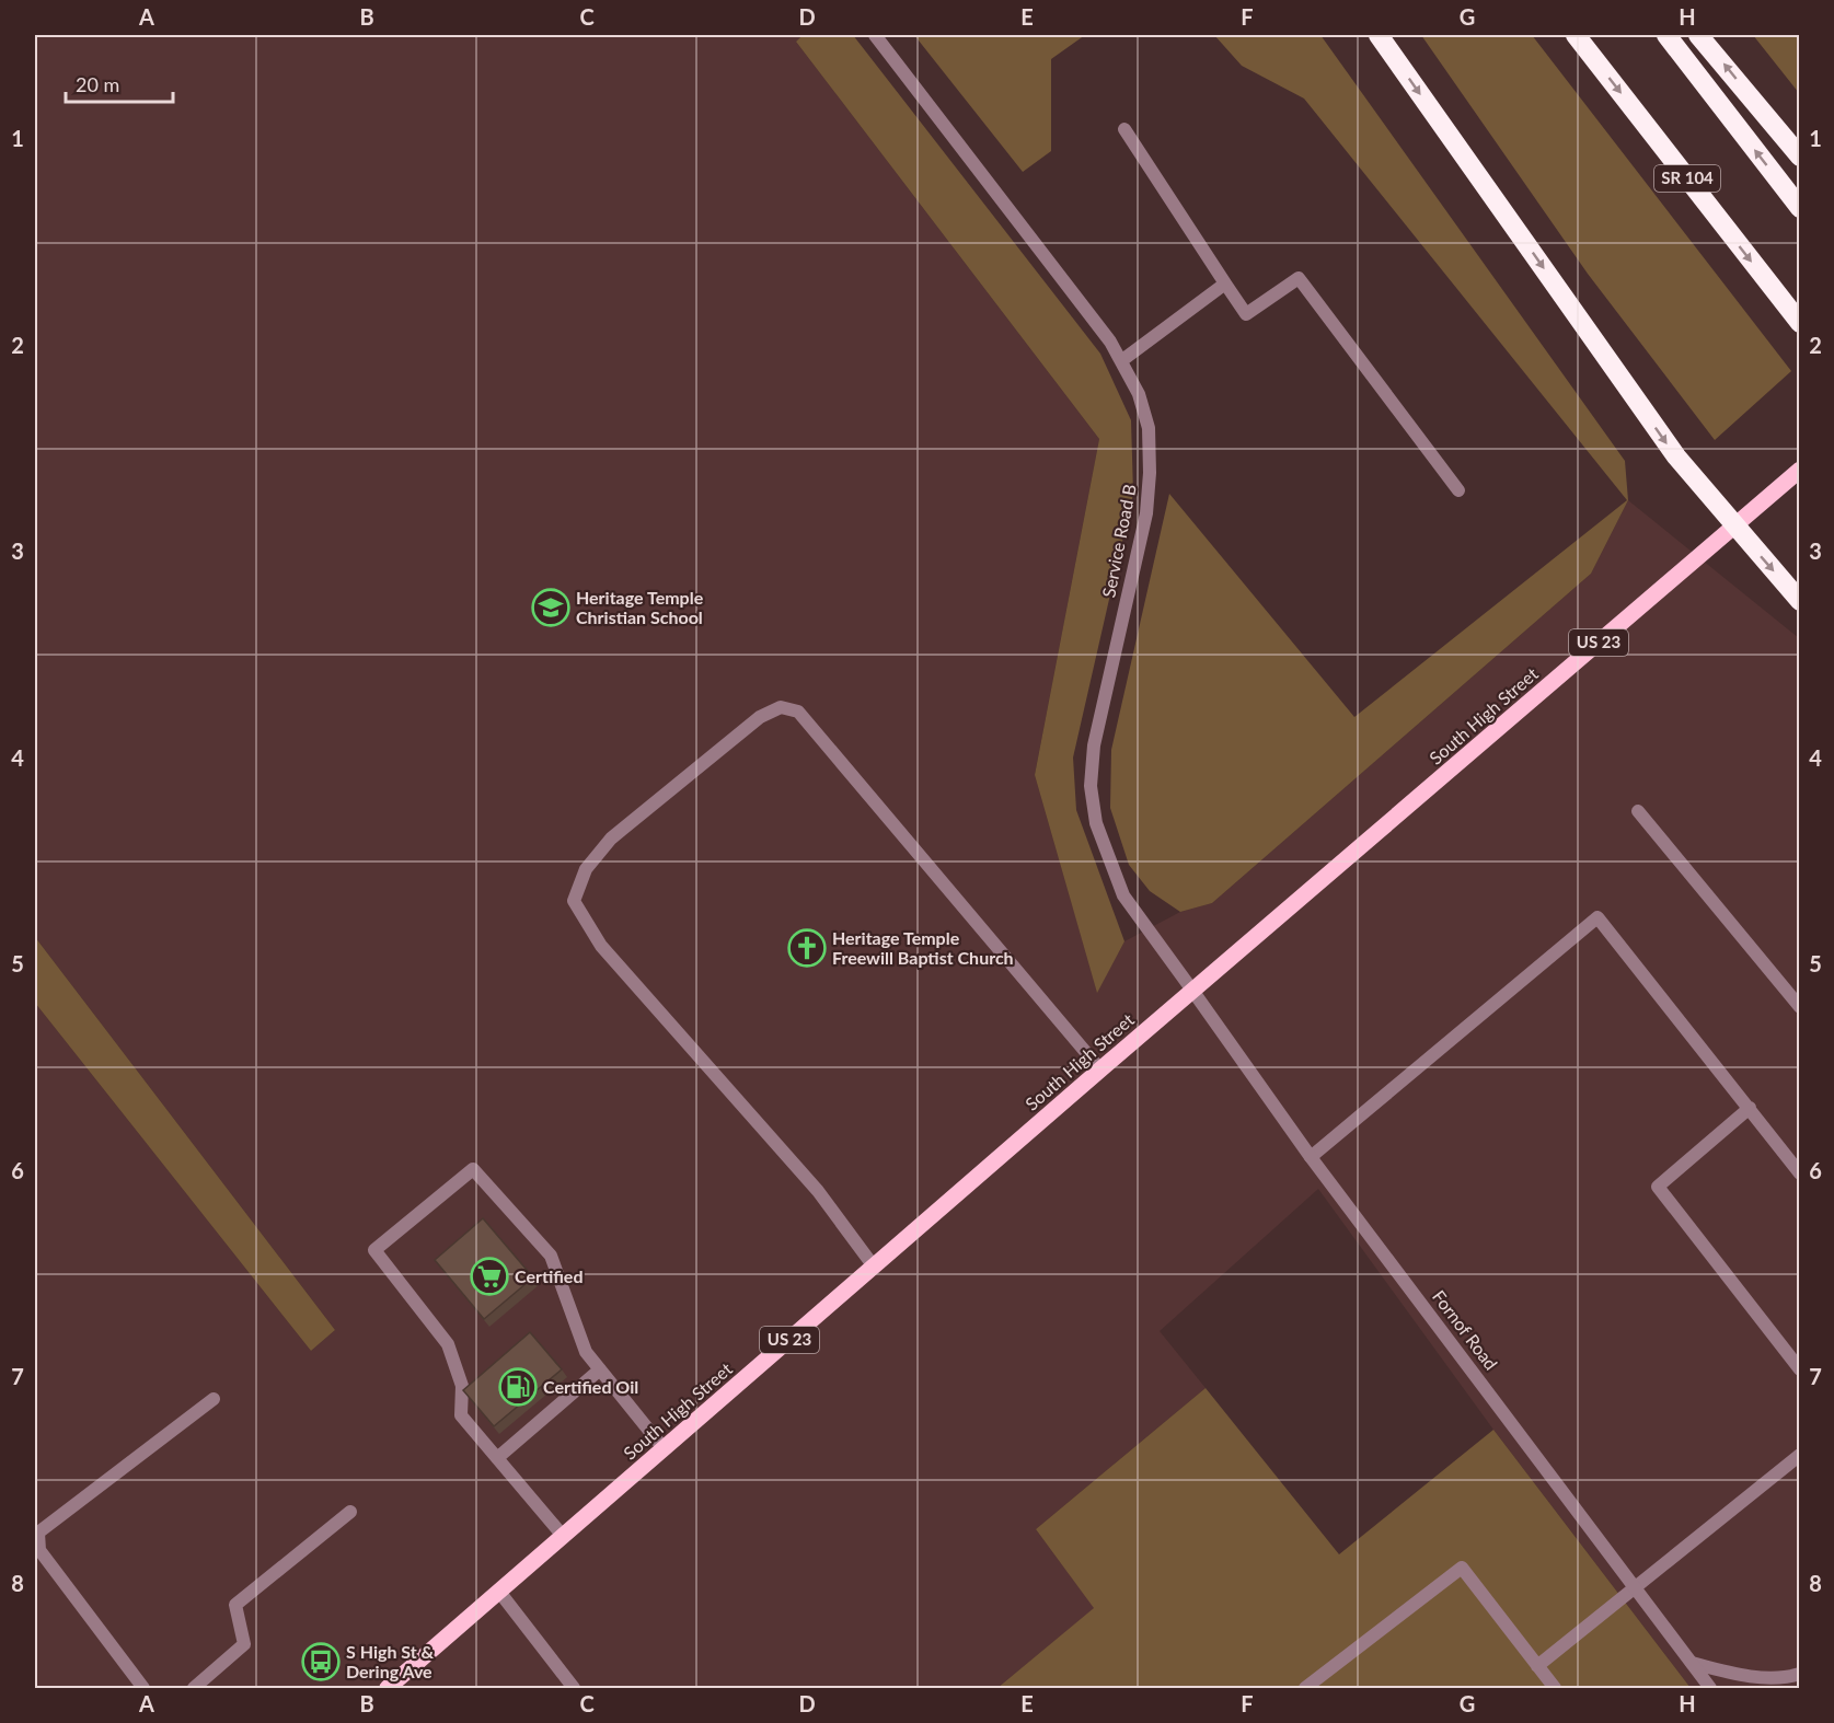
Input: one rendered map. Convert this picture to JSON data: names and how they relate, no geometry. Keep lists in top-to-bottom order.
{
  "streets": {
    "highway": ["SR 104"],
    "main road": ["US 23", "South High Street"],
    "street": ["Service Road B", "Fornof Road"]
  },
  "crossings": [
    ["Service Road B", "South High Street"],
    ["Service Road B", "Fornof Road"],
    ["South High Street", "Fornof Road"]
  ],
  "places": {
    "school or university": ["Heritage Temple Christian School"],
    "church": ["Heritage Temple Freewill Baptist Church"],
    "supermarket": ["Certified"],
    "fuel station": ["Certified Oil"],
    "bus stop": ["S High St & Dering Ave"]
  },
  "scale_bar": "20 m",
  "grid": {
    "columns": [
      "A",
      "B",
      "C",
      "D",
      "E",
      "F",
      "G",
      "H"
    ],
    "rows": [
      "1",
      "2",
      "3",
      "4",
      "5",
      "6",
      "7",
      "8"
    ]
  }
}
